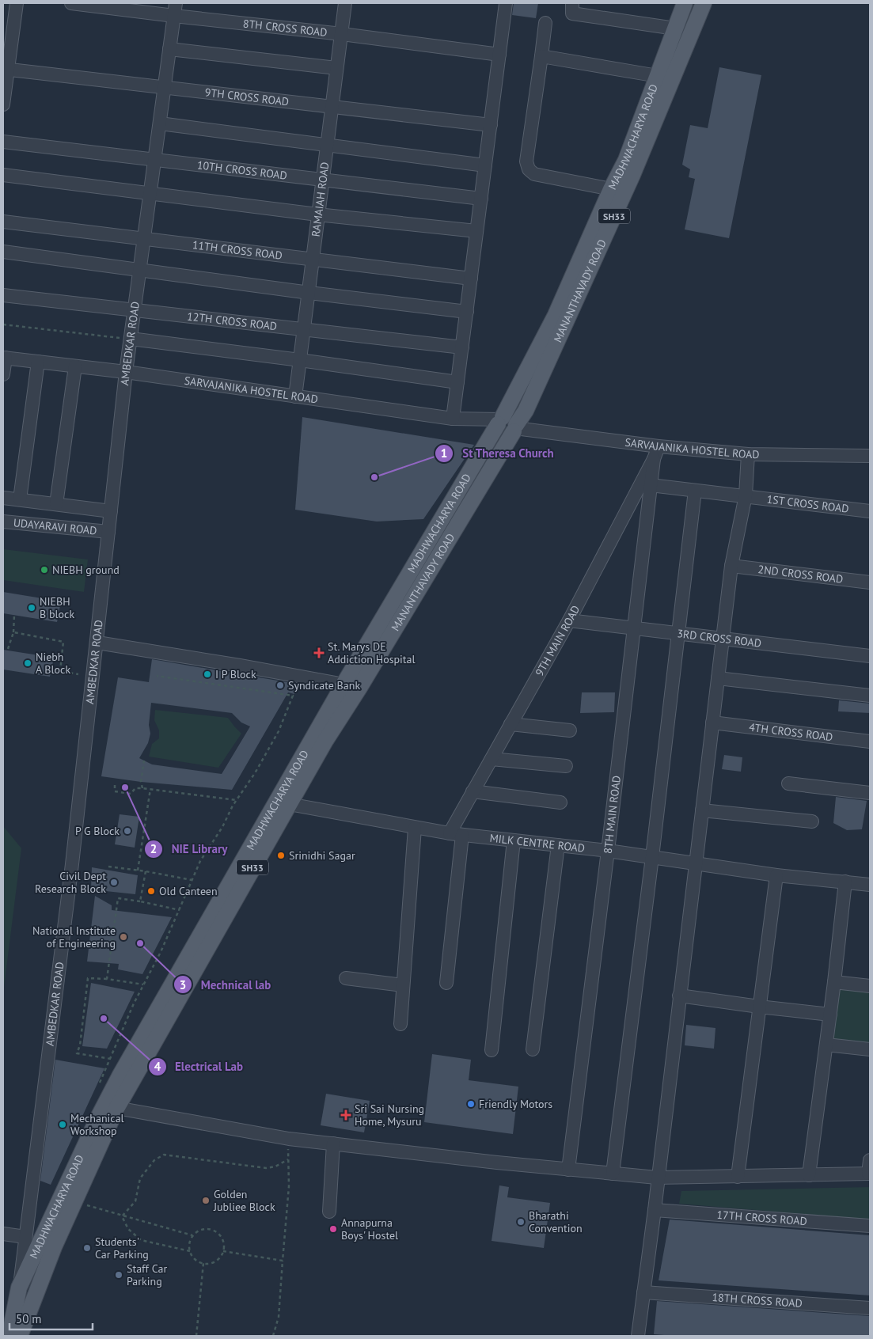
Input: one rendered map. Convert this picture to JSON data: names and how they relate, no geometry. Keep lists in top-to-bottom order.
{
  "streets": {
    "main road": ["MADHWACHARYA ROAD", "SH33", "MANANTHAVADY ROAD"],
    "street": [
      "8TH CROSS ROAD",
      "9TH CROSS ROAD",
      "10TH CROSS ROAD",
      "RAMAIAH ROAD",
      "11TH CROSS ROAD",
      "12TH CROSS ROAD",
      "AMBEDKAR ROAD",
      "SARVAJANIKA HOSTEL ROAD",
      "1ST CROSS ROAD",
      "UDAYARAVI ROAD",
      "2ND CROSS ROAD",
      "3RD CROSS ROAD",
      "9TH MAIN ROAD",
      "4TH CROSS ROAD",
      "8TH MAIN ROAD",
      "MILK CENTRE ROAD",
      "17TH CROSS ROAD",
      "18TH CROSS ROAD"
    ]
  },
  "crossings": [
    ["8TH CROSS ROAD", "RAMAIAH ROAD"],
    ["8TH CROSS ROAD", "AMBEDKAR ROAD"],
    ["9TH CROSS ROAD", "RAMAIAH ROAD"],
    ["9TH CROSS ROAD", "AMBEDKAR ROAD"],
    ["MADHWACHARYA ROAD", "MANANTHAVADY ROAD"],
    ["MADHWACHARYA ROAD", "AMBEDKAR ROAD"],
    ["MADHWACHARYA ROAD", "SARVAJANIKA HOSTEL ROAD"],
    ["10TH CROSS ROAD", "RAMAIAH ROAD"],
    ["10TH CROSS ROAD", "AMBEDKAR ROAD"],
    ["RAMAIAH ROAD", "11TH CROSS ROAD"],
    ["RAMAIAH ROAD", "12TH CROSS ROAD"],
    ["RAMAIAH ROAD", "SARVAJANIKA HOSTEL ROAD"],
    ["11TH CROSS ROAD", "AMBEDKAR ROAD"],
    ["MANANTHAVADY ROAD", "AMBEDKAR ROAD"],
    ["MANANTHAVADY ROAD", "SARVAJANIKA HOSTEL ROAD"],
    ["MANANTHAVADY ROAD", "MILK CENTRE ROAD"],
    ["12TH CROSS ROAD", "AMBEDKAR ROAD"],
    ["AMBEDKAR ROAD", "SARVAJANIKA HOSTEL ROAD"],
    ["AMBEDKAR ROAD", "UDAYARAVI ROAD"],
    ["SARVAJANIKA HOSTEL ROAD", "9TH MAIN ROAD"],
    ["1ST CROSS ROAD", "8TH MAIN ROAD"],
    ["3RD CROSS ROAD", "9TH MAIN ROAD"],
    ["3RD CROSS ROAD", "8TH MAIN ROAD"],
    ["9TH MAIN ROAD", "8TH MAIN ROAD"],
    ["9TH MAIN ROAD", "MILK CENTRE ROAD"],
    ["8TH MAIN ROAD", "MILK CENTRE ROAD"]
  ],
  "places": {
    "other": [
      "St Theresa Church",
      "NIEBH ground",
      "NIEBH B block",
      "Niebh A Block",
      "I P Block",
      "Syndicate Bank",
      "NIE Library",
      "P G Block",
      "Srinidhi Sagar",
      "Civil Dept Research Block",
      "Old Canteen",
      "National Institute of Engineering",
      "Mechnical lab",
      "Electrical Lab",
      "Friendly Motors",
      "Mechanical Workshop",
      "Golden Jubliee Block",
      "Bharathi Convention",
      "Annapurna Boys' Hostel",
      "Students' Car Parking",
      "Staff Car Parking"
    ],
    "health": ["St. Marys DE Addiction Hospital", "Sri Sai Nursing Home, Mysuru"]
  },
  "scale_bar": "50 m"
}
